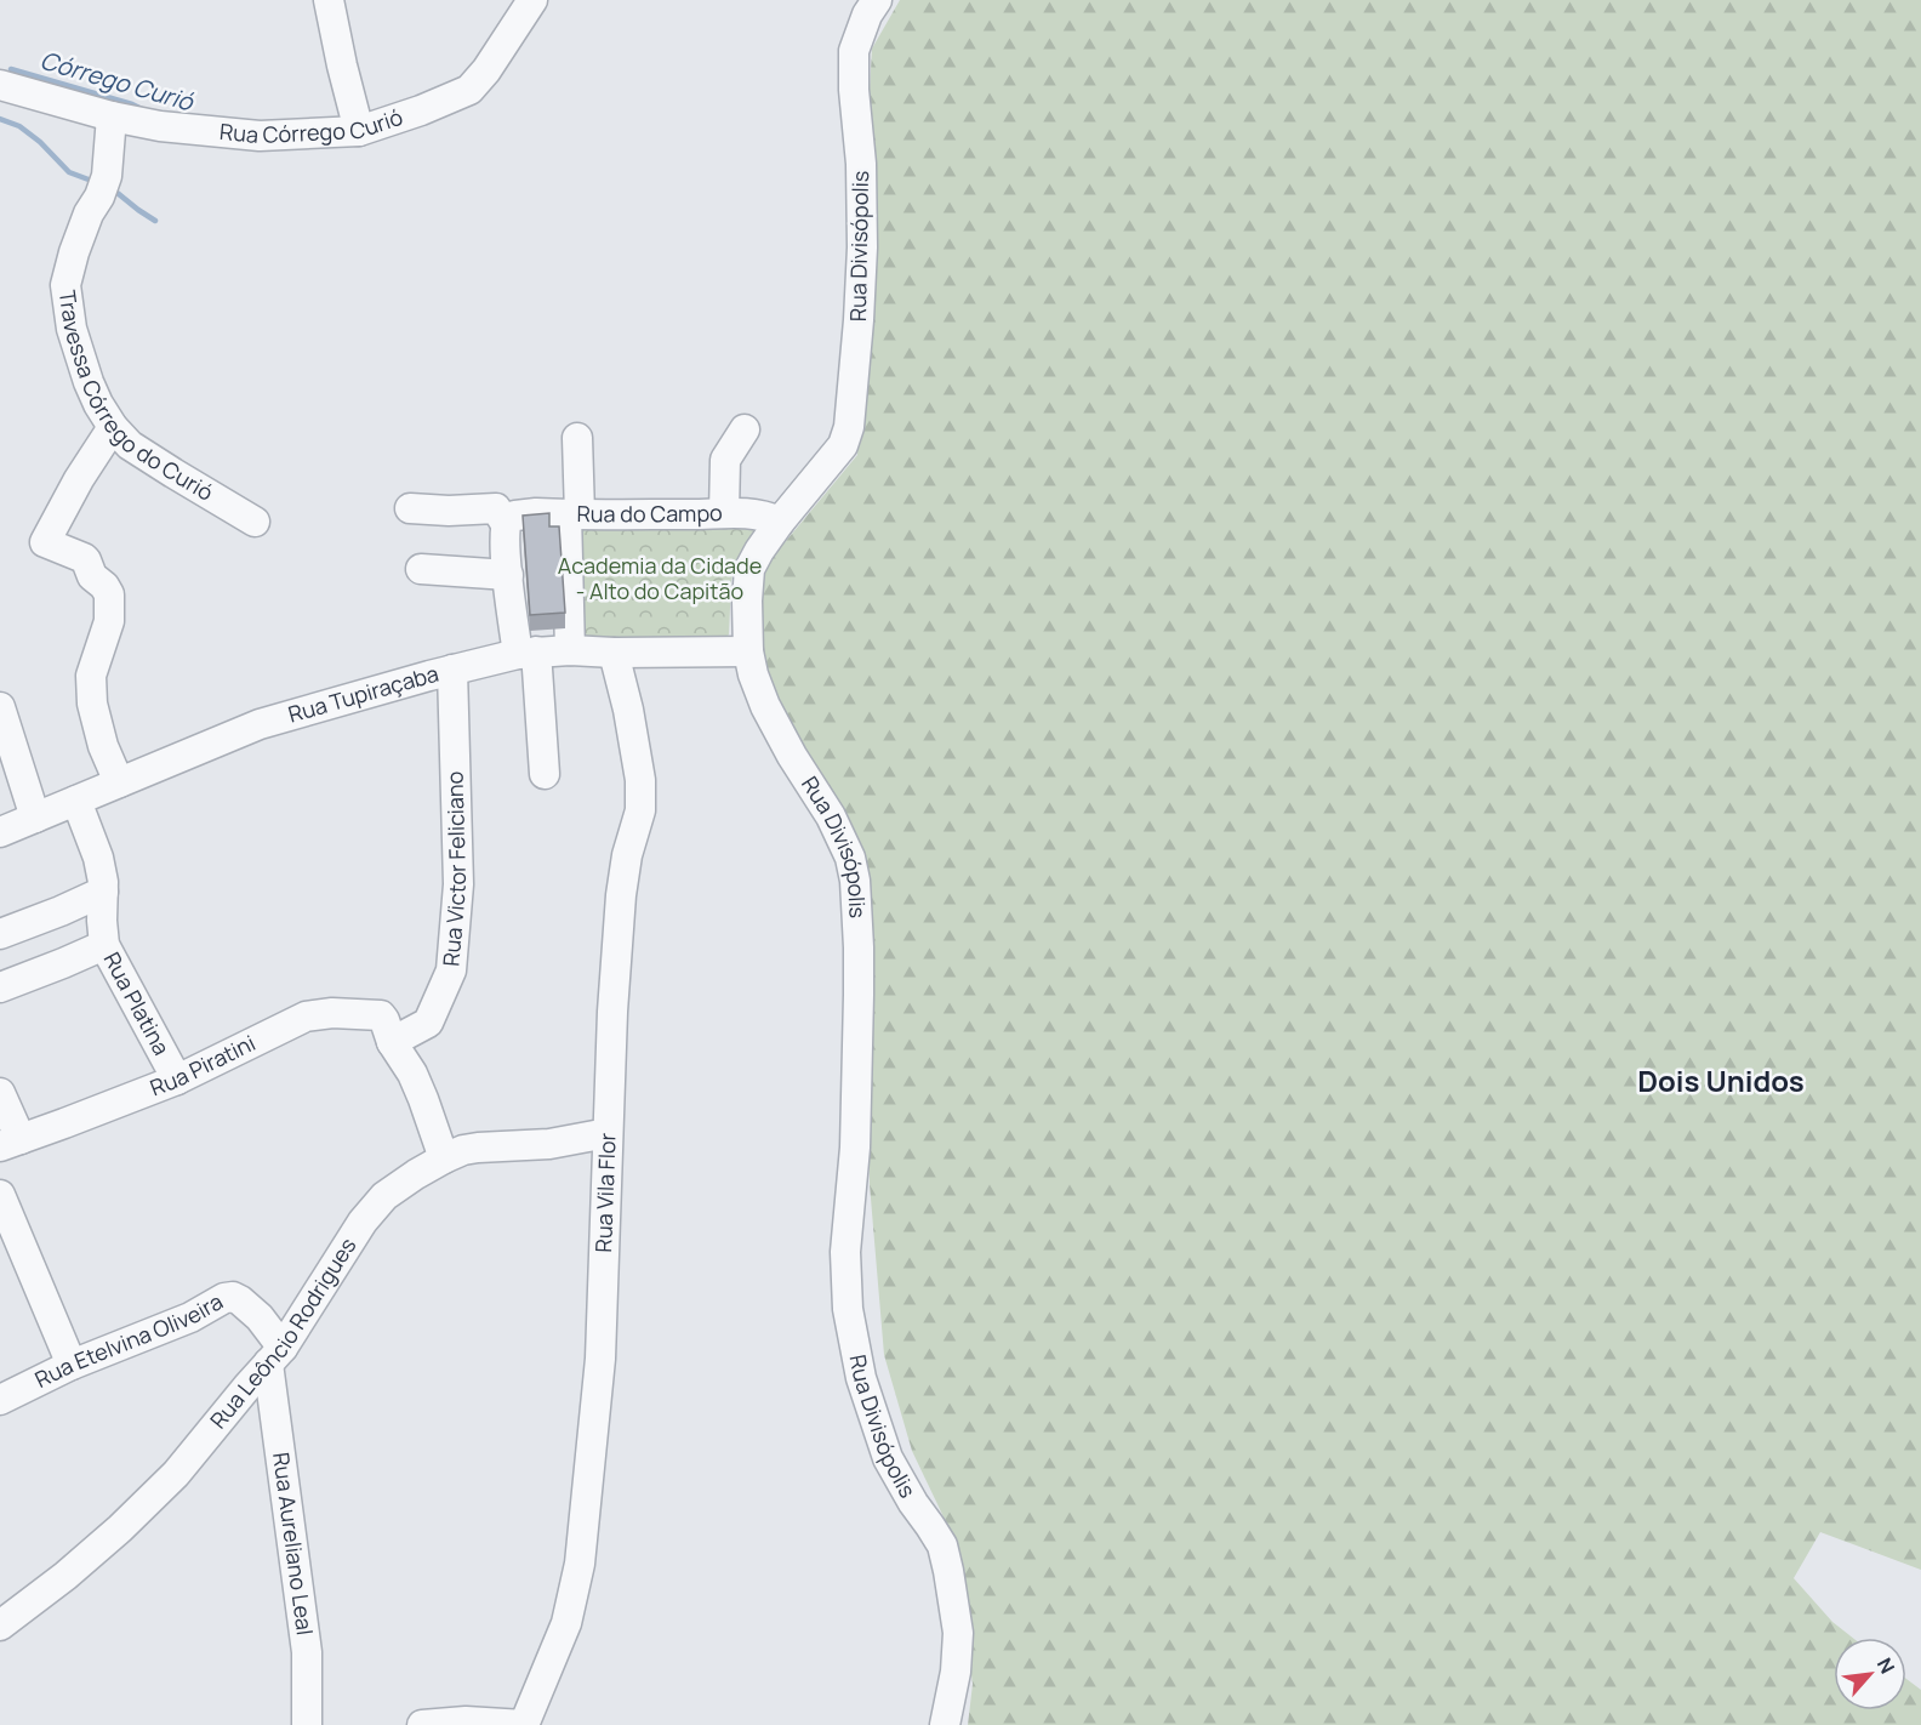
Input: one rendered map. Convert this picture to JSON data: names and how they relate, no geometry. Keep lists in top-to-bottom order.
{
  "streets": {
    "street": [
      "Rua Córrego Curió",
      "Rua Divisópolis",
      "Travessa Córrego do Curió",
      "Rua do Campo",
      "Rua Tupiraçaba",
      "Rua Victor Feliciano",
      "Rua Platina",
      "Rua Piratini",
      "Rua Vila Flor",
      "Rua Leôncio Rodrigues",
      "Rua Etelvina Oliveira",
      "Rua Aureliano Leal"
    ]
  },
  "crossings": [
    ["Rua Córrego Curió", "Travessa Córrego do Curió"],
    ["Rua Divisópolis", "Rua do Campo"],
    ["Rua Divisópolis", "Rua Tupiraçaba"],
    ["Rua Tupiraçaba", "Rua Victor Feliciano"],
    ["Rua Tupiraçaba", "Rua Platina"],
    ["Rua Tupiraçaba", "Rua Vila Flor"],
    ["Rua Victor Feliciano", "Rua Piratini"],
    ["Rua Platina", "Rua Piratini"],
    ["Rua Vila Flor", "Rua Leôncio Rodrigues"],
    ["Rua Leôncio Rodrigues", "Rua Etelvina Oliveira"],
    ["Rua Leôncio Rodrigues", "Rua Aureliano Leal"],
    ["Rua Etelvina Oliveira", "Rua Aureliano Leal"]
  ],
  "districts": ["Dois Unidos"],
  "water": ["Córrego Curió"],
  "parks": ["Academia da Cidade - Alto do Capitão"],
  "north": "top right"
}
